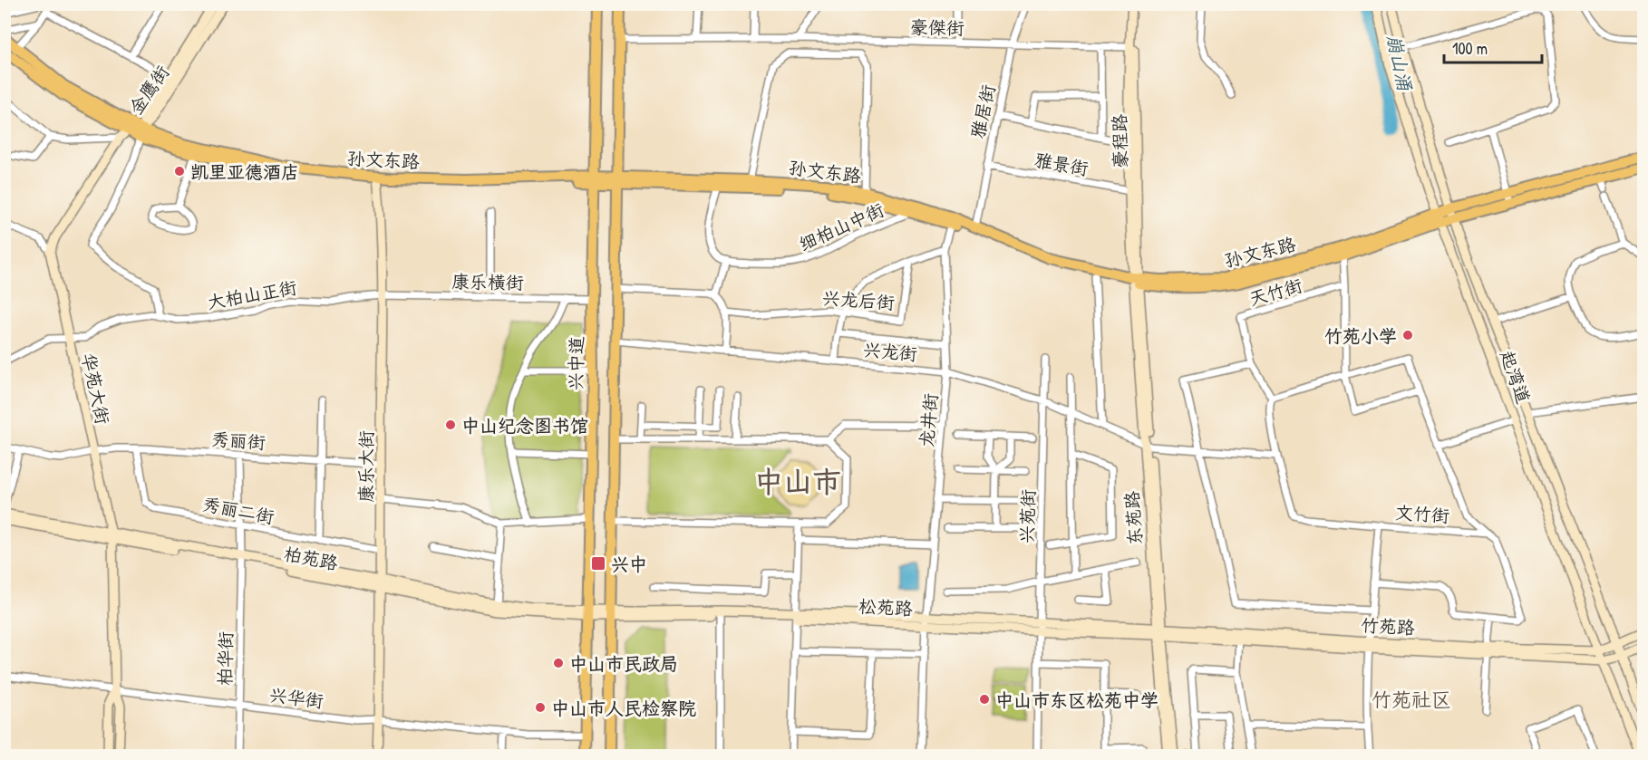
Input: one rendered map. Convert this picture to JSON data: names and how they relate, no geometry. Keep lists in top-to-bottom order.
{
  "streets": {
    "main road": ["孙文东路", "兴中道"],
    "street": [
      "豪傑街",
      "金鹰街",
      "雅居街",
      "豪程路",
      "雅景街",
      "细柏山中街",
      "康乐横街",
      "天竹街",
      "大柏山正街",
      "兴龙后街",
      "兴龙街",
      "起湾道",
      "华苑大街",
      "龙井街",
      "秀丽街",
      "康乐大街",
      "秀丽二街",
      "文竹街",
      "兴苑街",
      "东苑路",
      "柏苑路",
      "松苑路",
      "竹苑路",
      "柏华街",
      "兴华街"
    ]
  },
  "crossings": [
    ["豪傑街", "雅居街"],
    ["豪傑街", "豪程路"],
    ["金鹰街", "孙文东路"],
    ["雅居街", "孙文东路"],
    ["雅居街", "雅景街"],
    ["豪程路", "孙文东路"],
    ["豪程路", "雅景街"],
    ["豪程路", "东苑路"],
    ["孙文东路", "细柏山中街"],
    ["孙文东路", "兴中道"],
    ["孙文东路", "起湾道"],
    ["孙文东路", "龙井街"],
    ["孙文东路", "康乐大街"],
    ["孙文东路", "东苑路"],
    ["康乐横街", "大柏山正街"],
    ["康乐横街", "兴中道"],
    ["康乐横街", "康乐大街"],
    ["大柏山正街", "华苑大街"],
    ["大柏山正街", "康乐大街"],
    ["兴龙街", "龙井街"],
    ["兴龙街", "兴苑街"],
    ["兴龙街", "东苑路"],
    ["兴中道", "柏苑路"],
    ["兴中道", "兴华街"],
    ["起湾道", "竹苑路"],
    ["华苑大街", "秀丽街"],
    ["华苑大街", "柏苑路"],
    ["华苑大街", "兴华街"],
    ["龙井街", "松苑路"],
    ["秀丽街", "康乐大街"],
    ["秀丽街", "秀丽二街"],
    ["秀丽街", "柏华街"],
    ["康乐大街", "秀丽二街"],
    ["康乐大街", "柏苑路"],
    ["康乐大街", "兴华街"],
    ["秀丽二街", "柏华街"],
    ["兴苑街", "松苑路"],
    ["东苑路", "松苑路"],
    ["东苑路", "竹苑路"],
    ["柏苑路", "松苑路"],
    ["柏苑路", "柏华街"],
    ["松苑路", "竹苑路"],
    ["柏华街", "兴华街"]
  ],
  "districts": ["中山市", "竹苑社区"],
  "water": ["崩山涌"],
  "places": {
    "other": [
      "凯里亚德酒店",
      "竹苑小学",
      "中山纪念图书馆",
      "中山市民政局",
      "中山市东区松苑中学",
      "中山市人民检察院"
    ],
    "transit": ["兴中"]
  },
  "scale_bar": "100 m"
}
